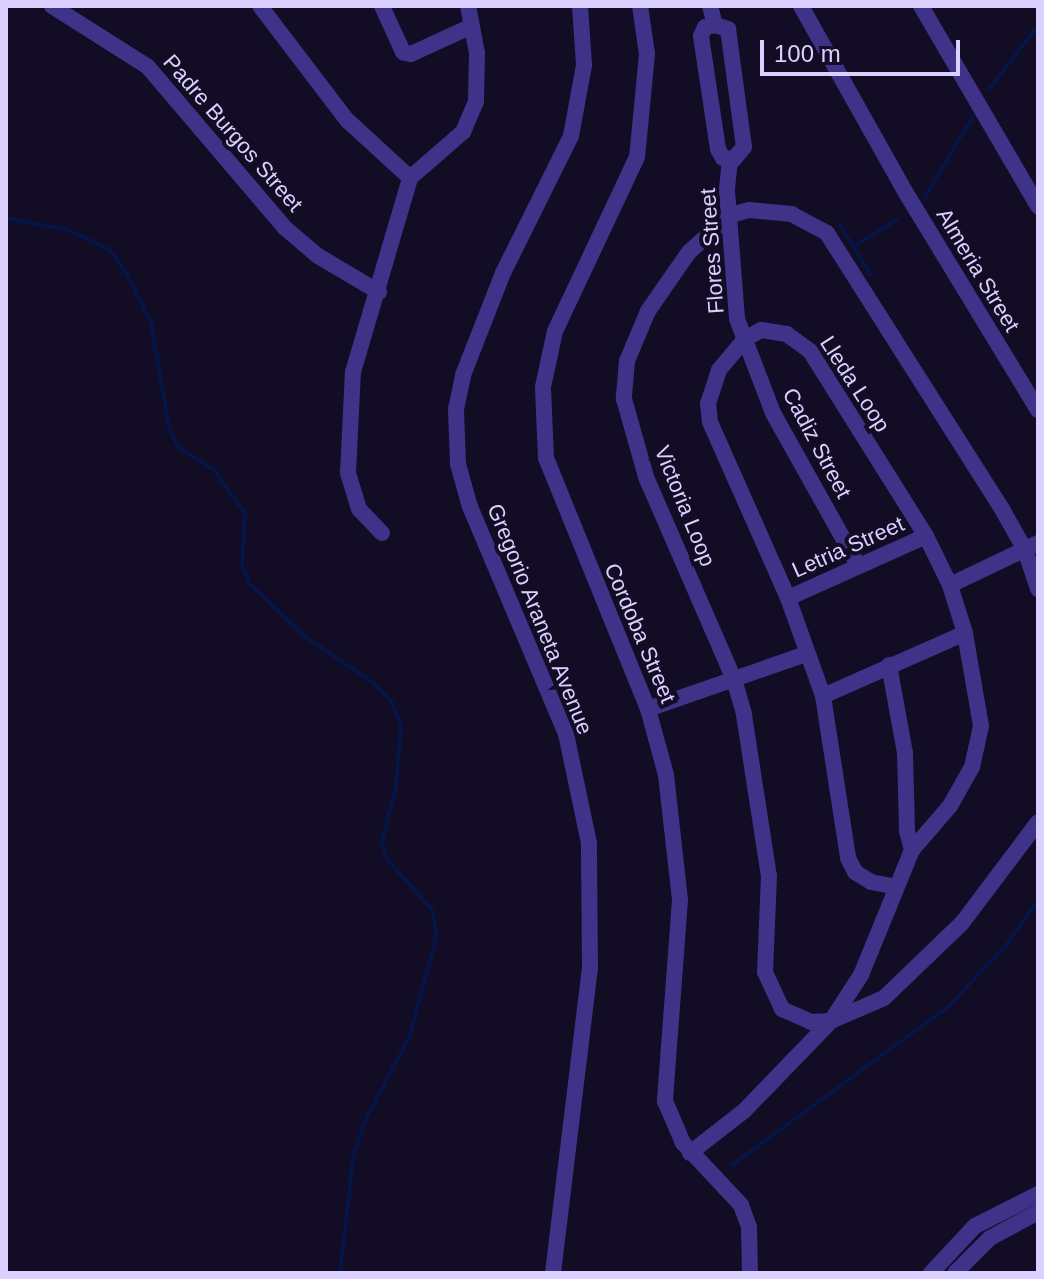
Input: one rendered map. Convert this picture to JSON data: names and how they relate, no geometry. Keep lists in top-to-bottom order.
{
  "streets": {
    "street": [
      "Padre Burgos Street",
      "Flores Street",
      "Almeria Street",
      "Lleda Loop",
      "Cadiz Street",
      "Victoria Loop",
      "Letria Street",
      "Gregorio Araneta Avenue",
      "Cordoba Street"
    ]
  },
  "crossings": [
    ["Flores Street", "Lleda Loop"],
    ["Flores Street", "Cadiz Street"],
    ["Flores Street", "Victoria Loop"],
    ["Lleda Loop", "Cadiz Street"],
    ["Lleda Loop", "Victoria Loop"],
    ["Lleda Loop", "Letria Street"],
    ["Cadiz Street", "Letria Street"]
  ],
  "scale_bar": "100 m"
}
